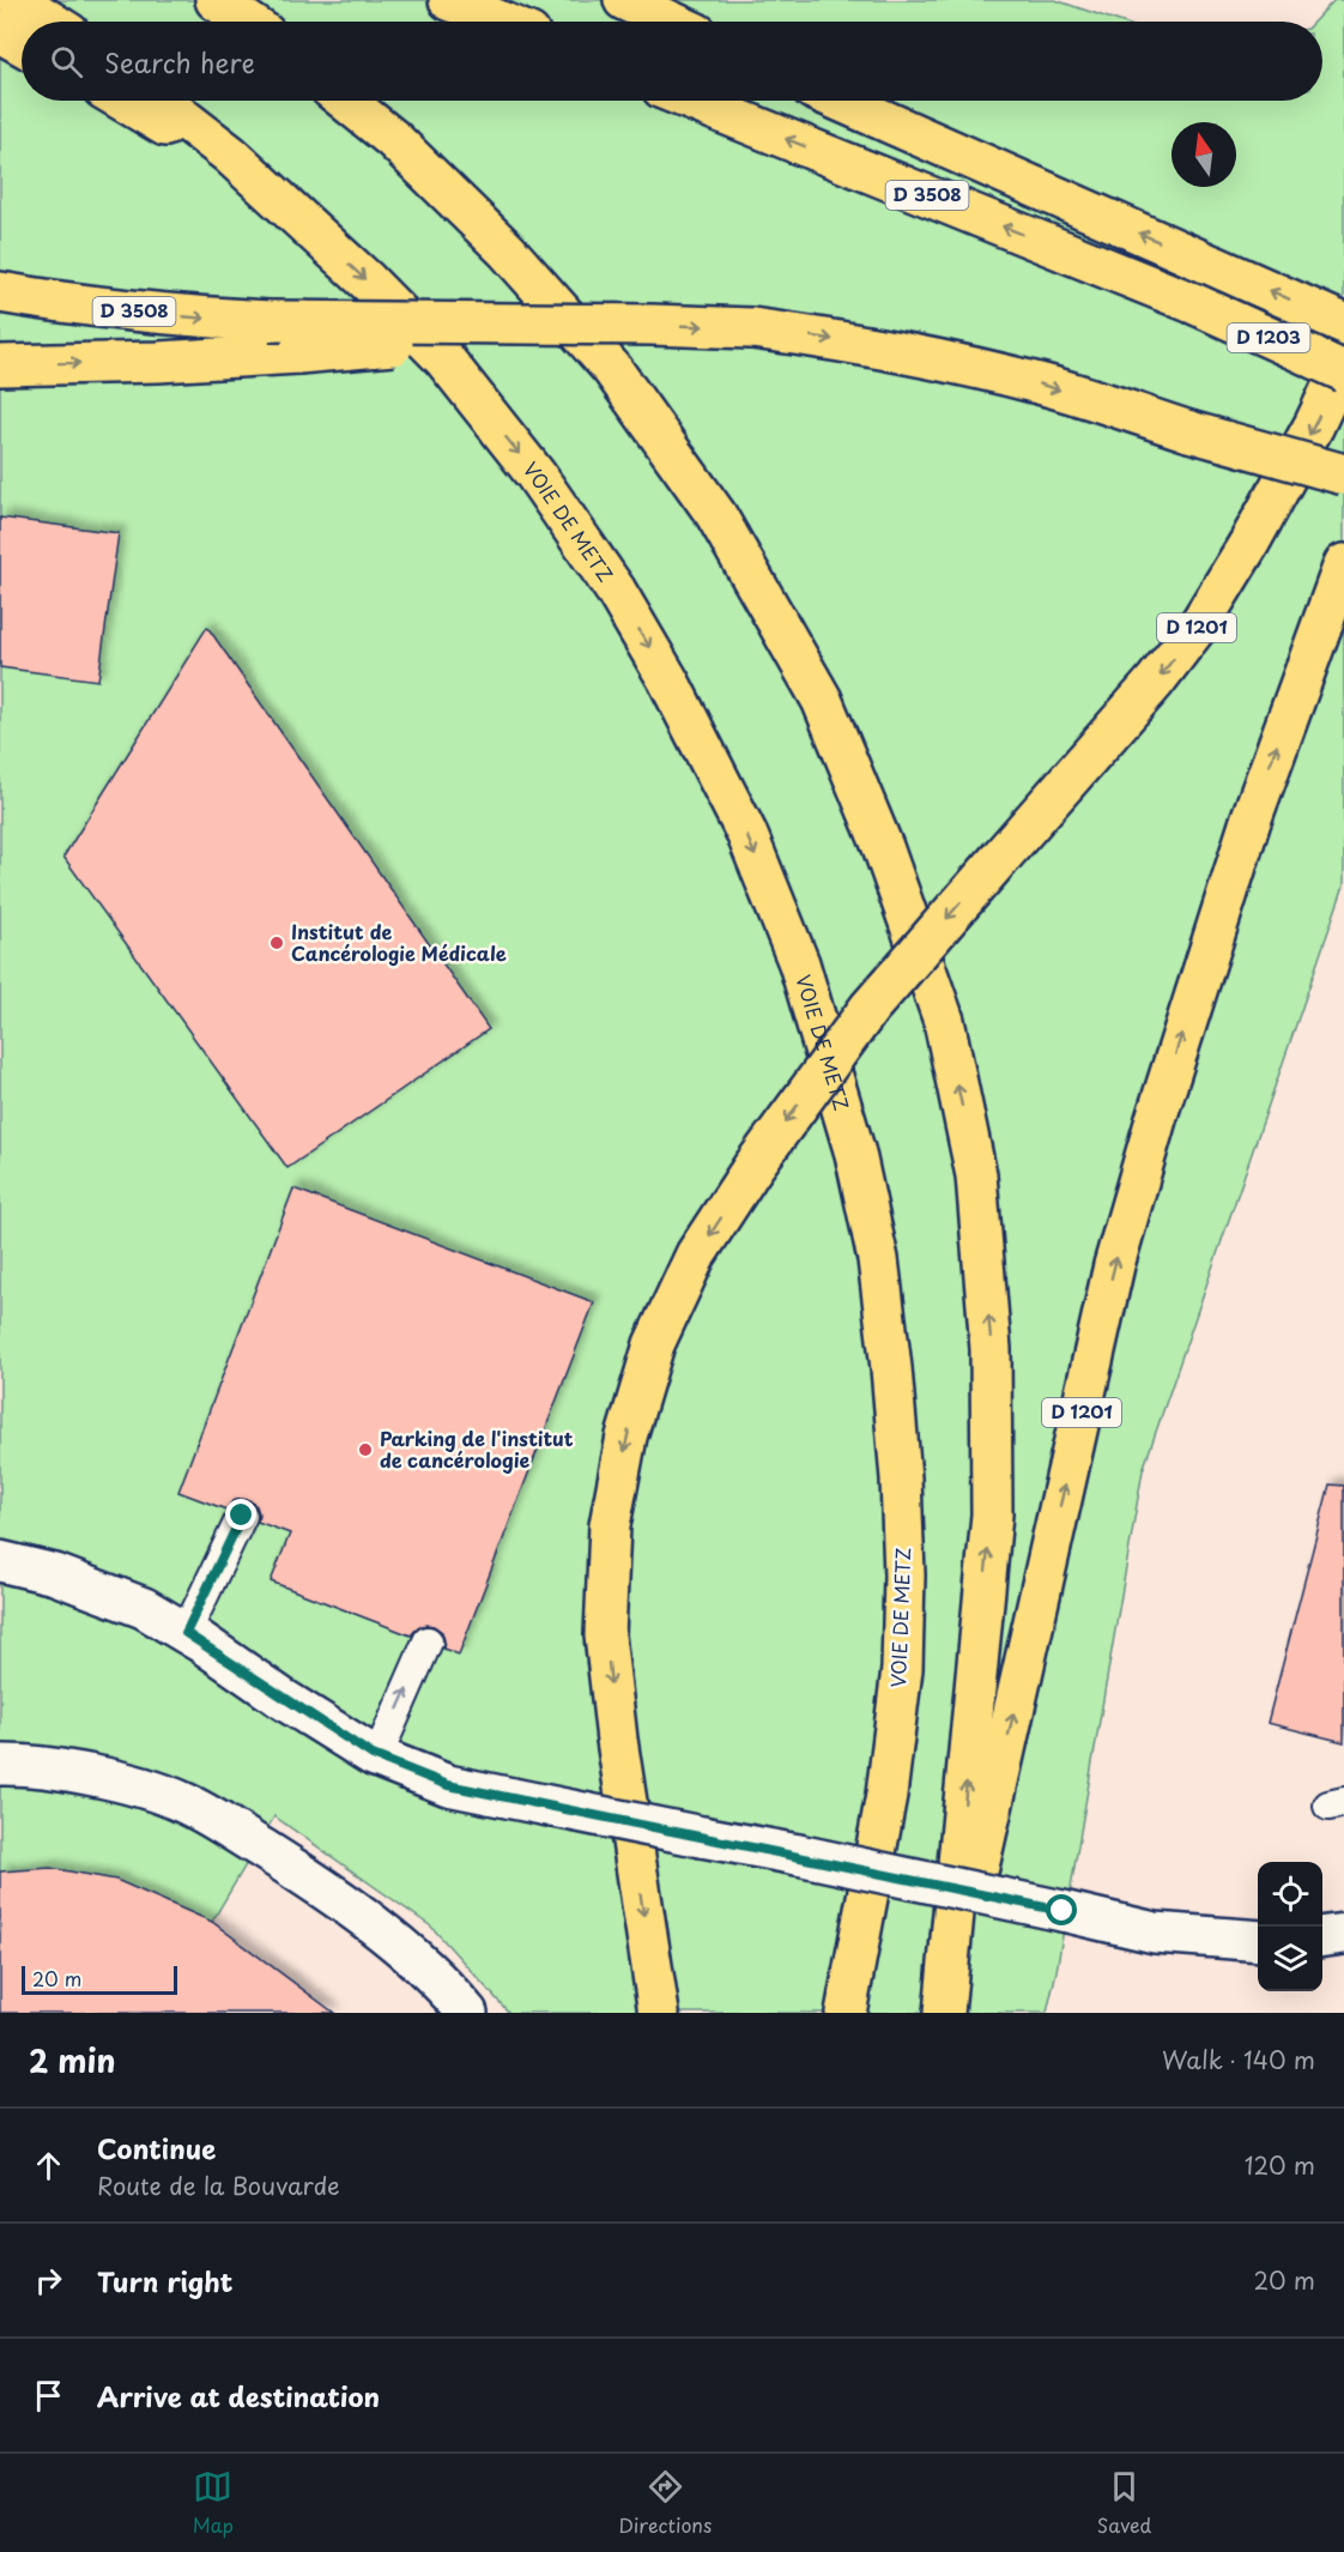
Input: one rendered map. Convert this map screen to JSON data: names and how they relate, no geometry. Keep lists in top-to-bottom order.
{
  "streets": {
    "highway": [
      "D 3508",
      "D 1203",
      "VOIE DE METZ",
      "D 1201"
    ]
  },
  "crossings": [
    ["D 3508", "D 1203"]
  ],
  "places": ["Institut de Cancérologie Médicale", "Parking de l'institut de cancérologie"],
  "scale_bar": "20 m",
  "north": "top",
  "page": {
    "search": "Search here",
    "scale": "20 m",
    "heading": ["2 min", "Walk · 140 m"],
    "list": [
      ["Continue", "Route de la Bouvarde", "120 m"],
      ["Turn right", "20 m"],
      "Arrive at destination"
    ],
    "nav": ["Map", "Directions", "Saved"]
  }
}
